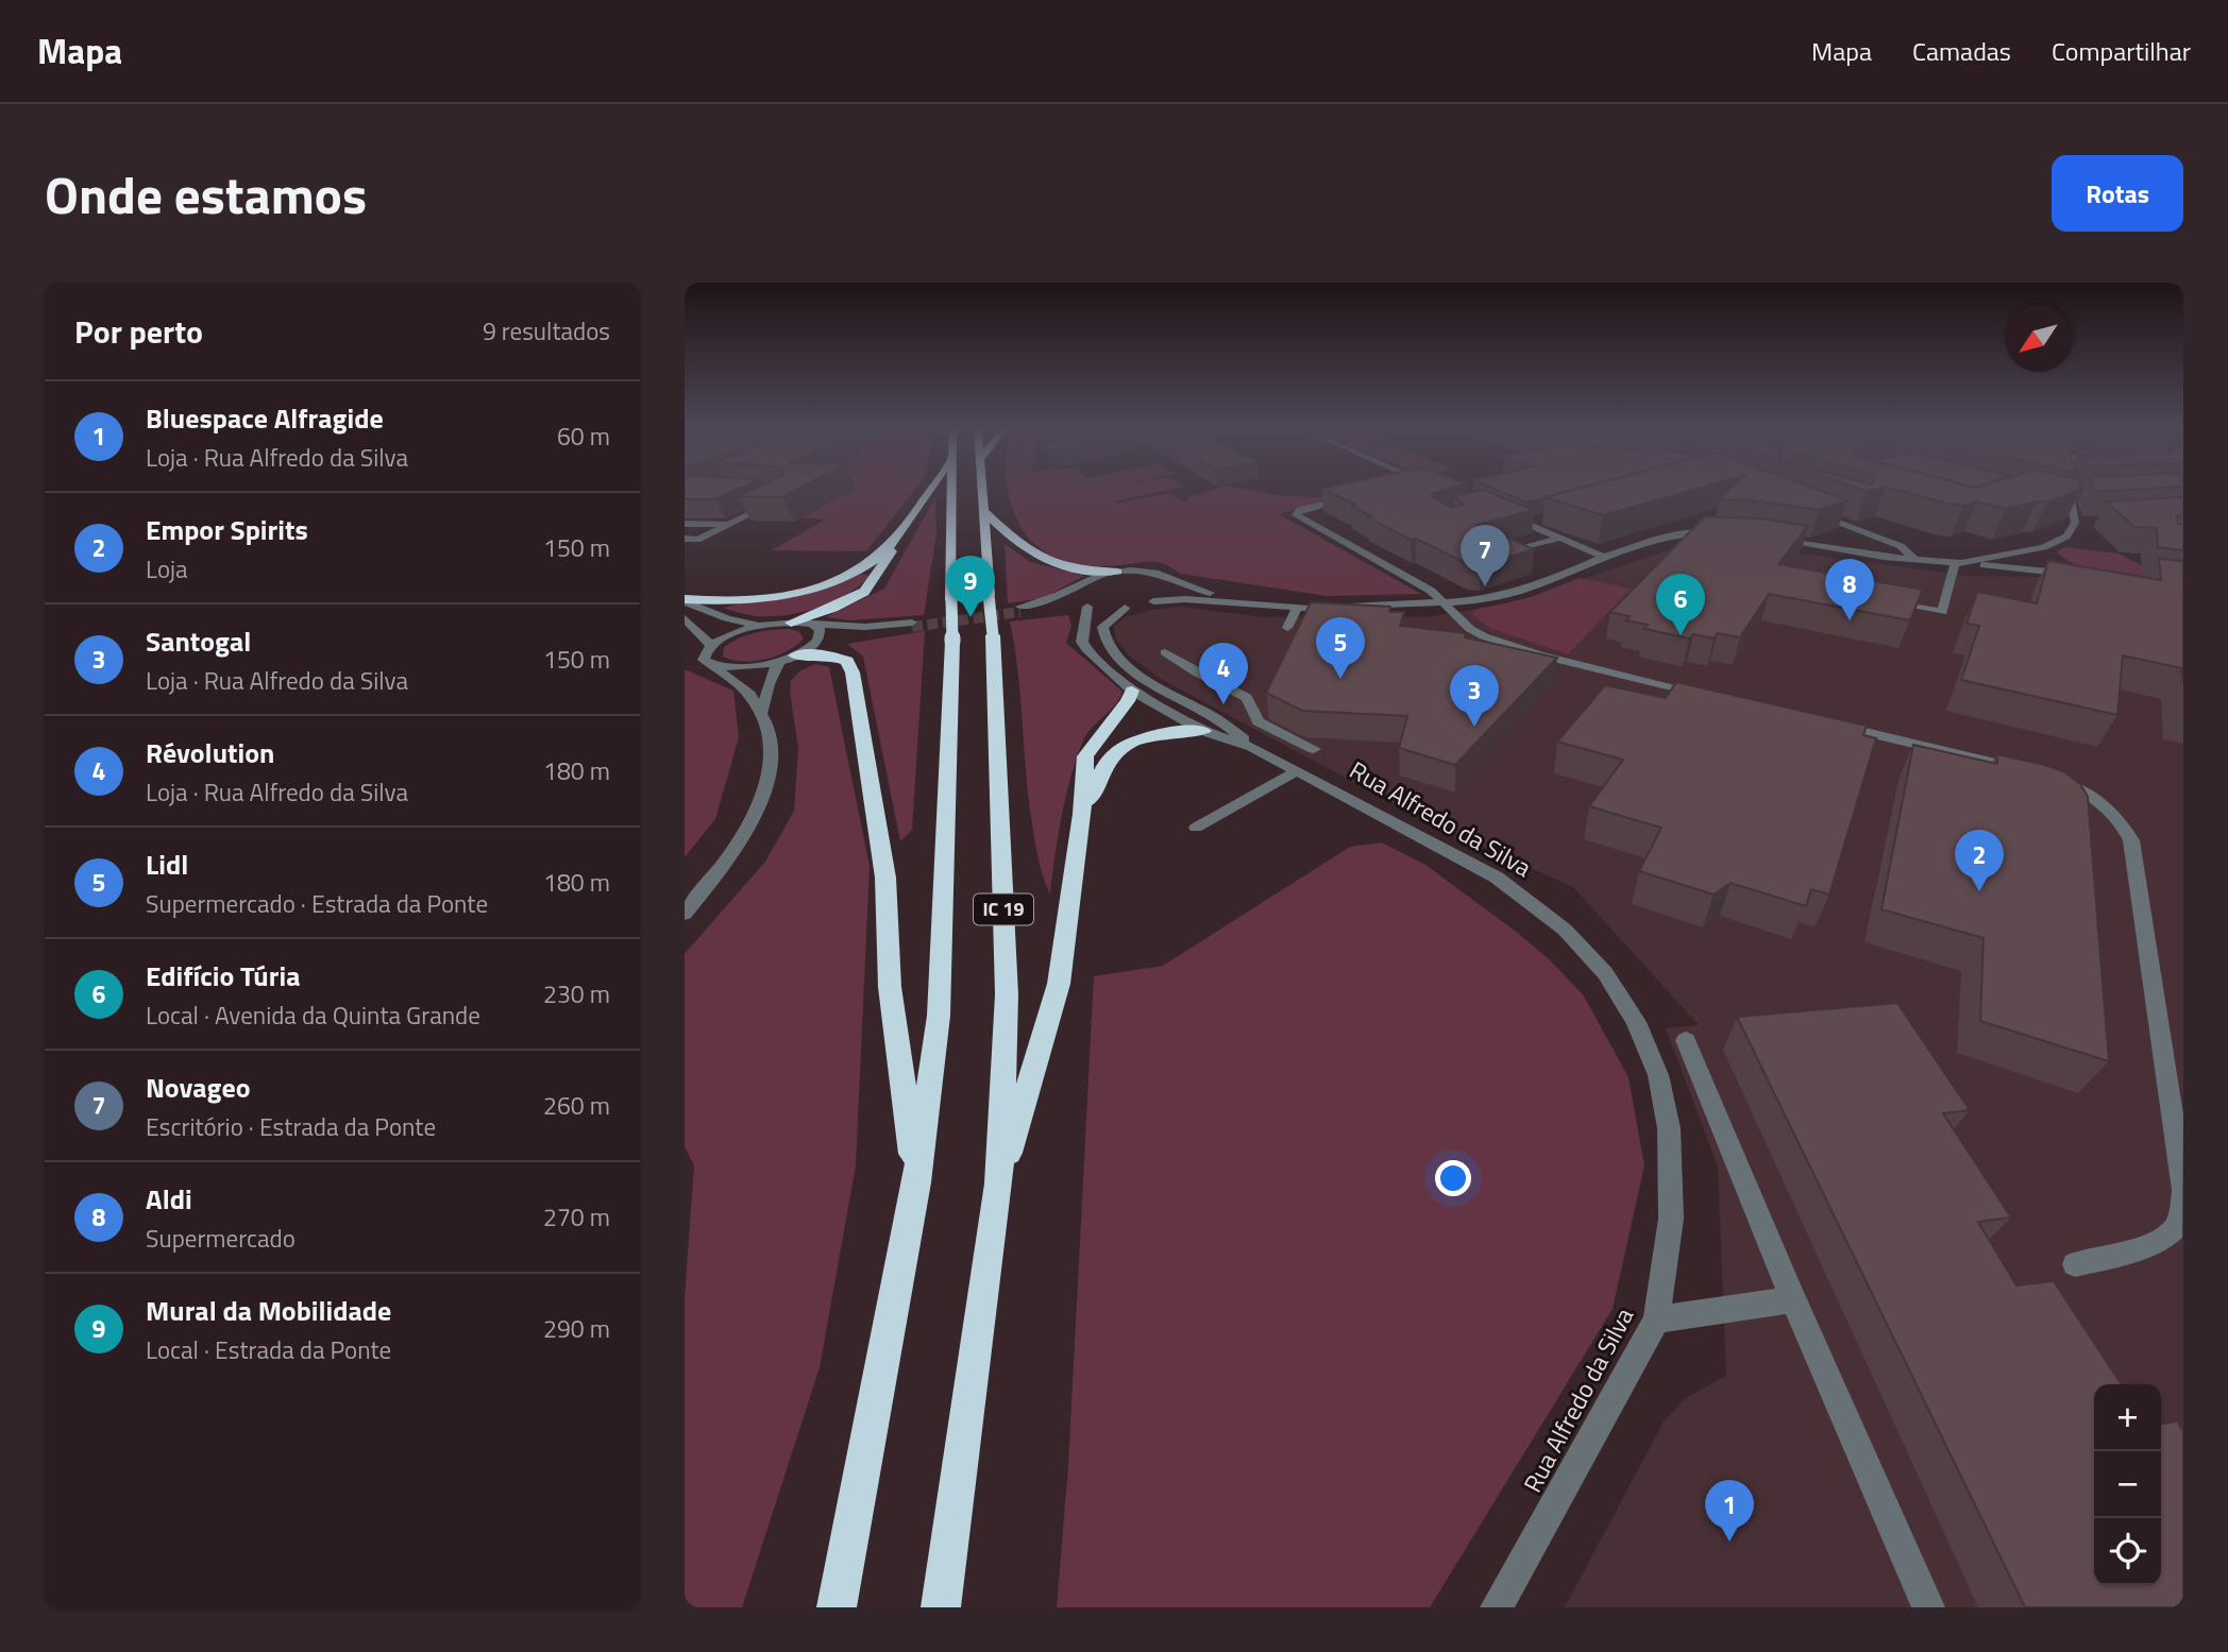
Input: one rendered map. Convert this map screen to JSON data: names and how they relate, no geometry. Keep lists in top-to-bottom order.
{
  "streets": {
    "highway": ["IC 19"],
    "street": ["Rua Alfredo da Silva"]
  },
  "north": "bottom left",
  "page": {
    "header": "Mapa",
    "nav": ["Mapa", "Camadas", "Compartilhar"],
    "title": "Onde estamos",
    "buttons": "Rotas",
    "heading": ["Por perto", "9 resultados"],
    "list": [
      {
        "mark": "1",
        "name": "Bluespace Alfragide",
        "note": "Loja · Rua Alfredo da Silva",
        "value": "60 m"
      },
      {
        "mark": "2",
        "name": "Empor Spirits",
        "note": "Loja",
        "value": "150 m"
      },
      {
        "mark": "3",
        "name": "Santogal",
        "note": "Loja · Rua Alfredo da Silva",
        "value": "150 m"
      },
      {
        "mark": "4",
        "name": "Révolution",
        "note": "Loja · Rua Alfredo da Silva",
        "value": "180 m"
      },
      {
        "mark": "5",
        "name": "Lidl",
        "note": "Supermercado · Estrada da Ponte",
        "value": "180 m"
      },
      {
        "mark": "6",
        "name": "Edifício Túria",
        "note": "Local · Avenida da Quinta Grande",
        "value": "230 m"
      },
      {
        "mark": "7",
        "name": "Novageo",
        "note": "Escritório · Estrada da Ponte",
        "value": "260 m"
      },
      {
        "mark": "8",
        "name": "Aldi",
        "note": "Supermercado",
        "value": "270 m"
      },
      {
        "mark": "9",
        "name": "Mural da Mobilidade",
        "note": "Local · Estrada da Ponte",
        "value": "290 m"
      }
    ],
    "pins": [
      "7",
      "9",
      "8",
      "6",
      "5",
      "4",
      "3",
      "2",
      "1"
    ],
    "map_buttons": ["+", "−"]
  }
}
